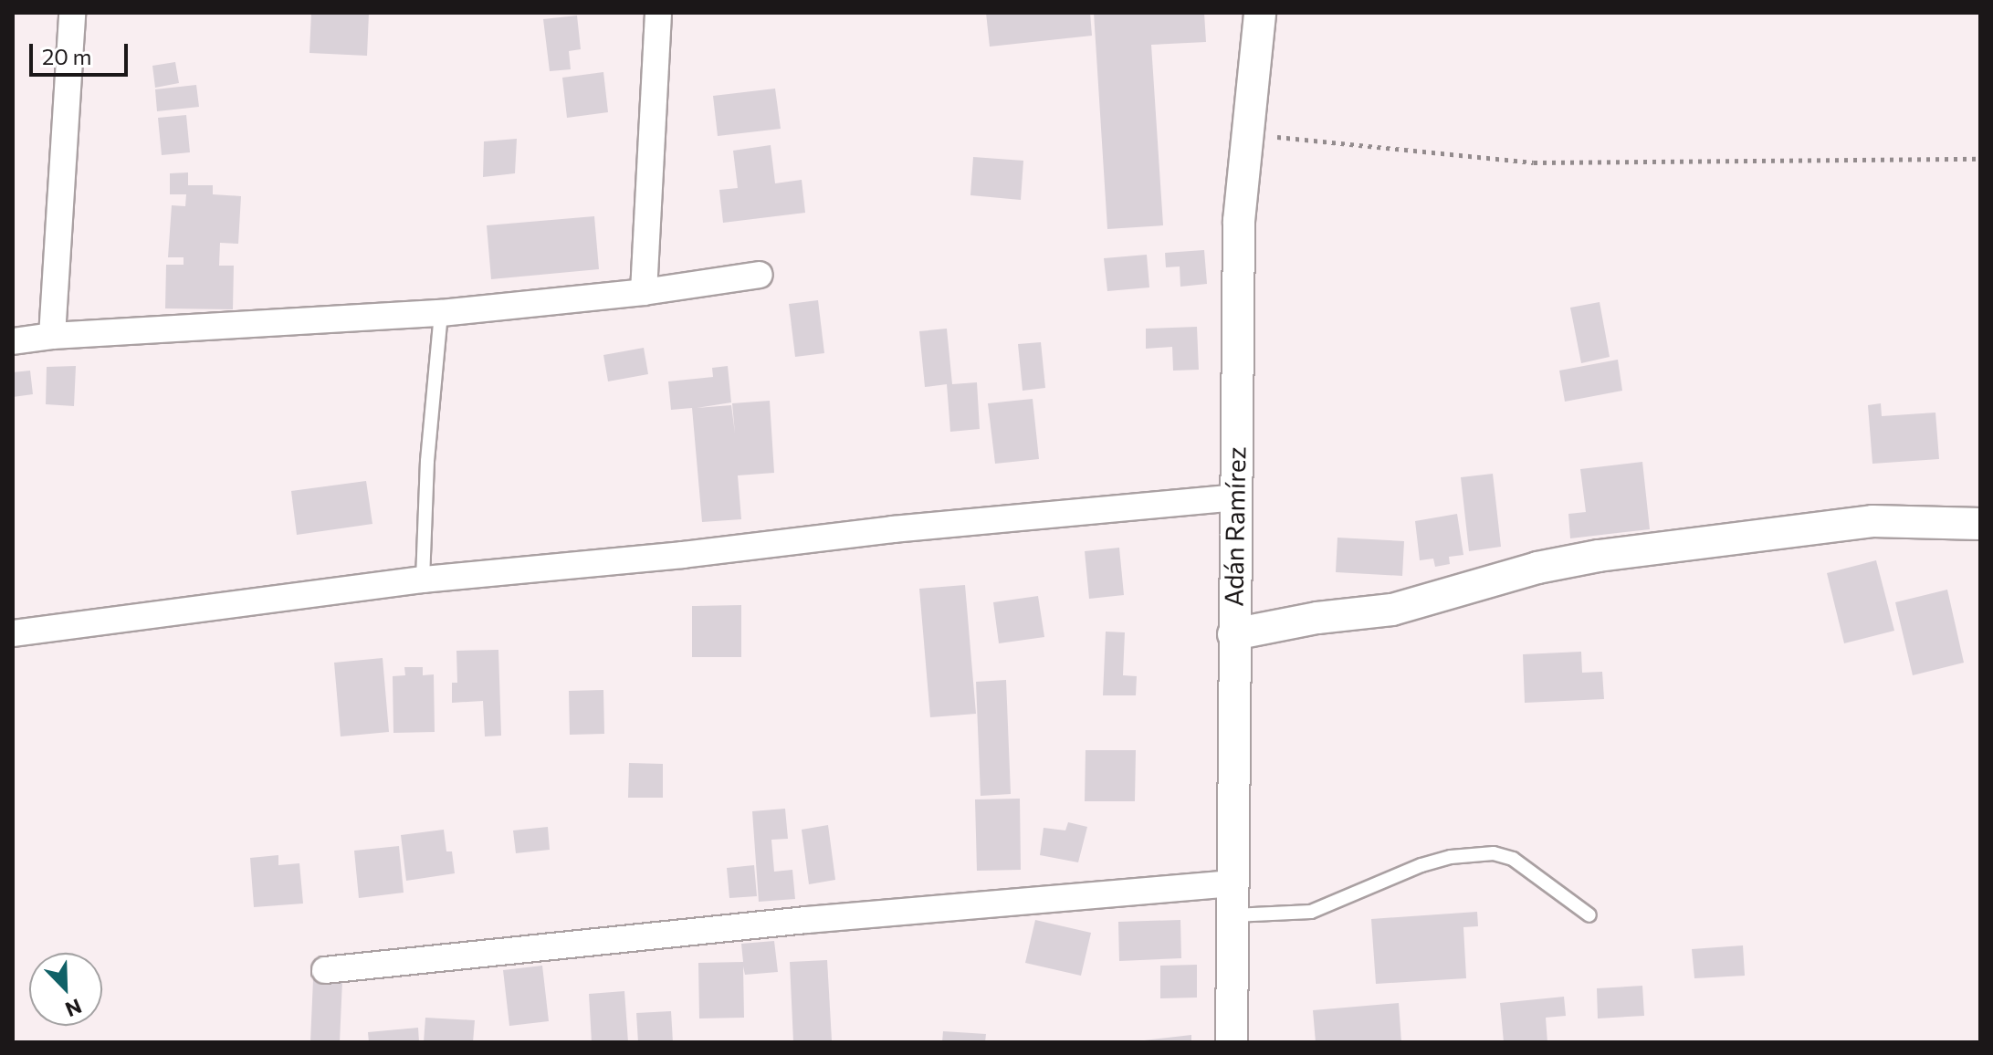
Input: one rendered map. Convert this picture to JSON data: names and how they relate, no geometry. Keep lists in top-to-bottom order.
{
  "streets": {
    "street": ["Adán Ramírez"]
  },
  "scale_bar": "20 m",
  "north": "bottom right"
}
